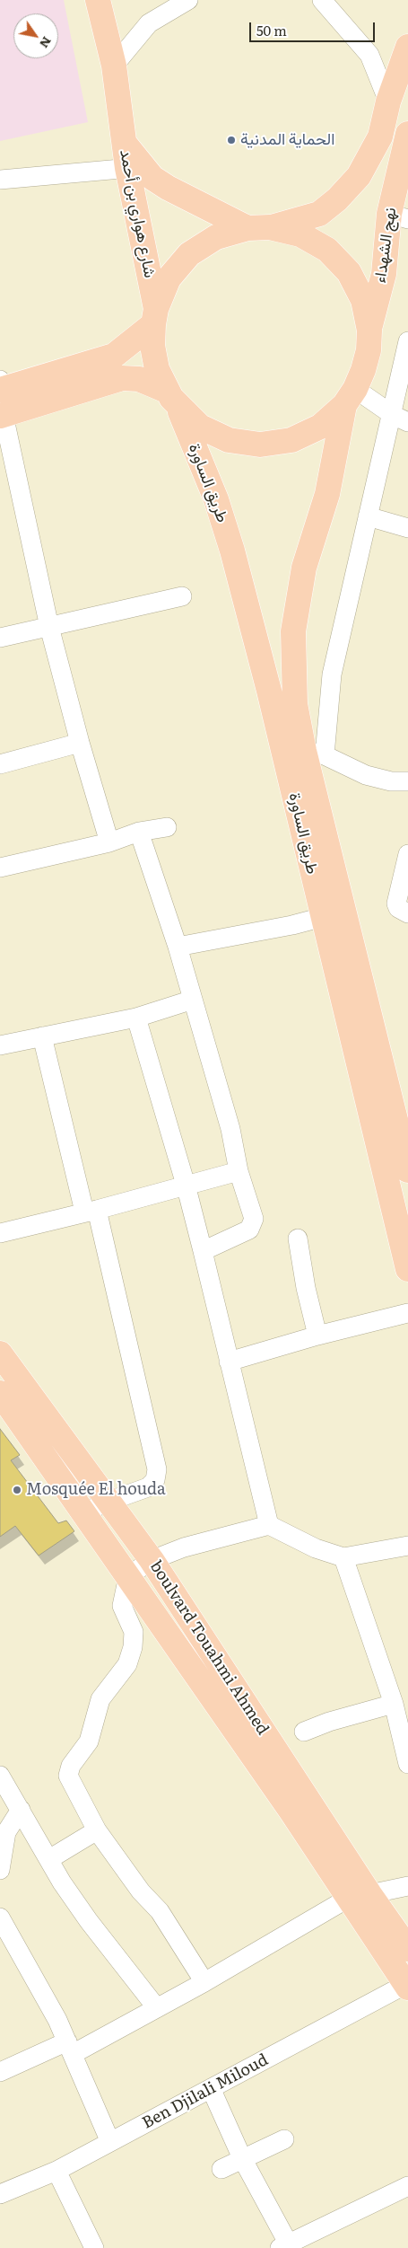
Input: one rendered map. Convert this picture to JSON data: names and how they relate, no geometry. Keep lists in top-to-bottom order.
{
  "streets": {
    "main road": [
      "شارع هواري بن أحمد",
      "نهج الشهداء",
      "طريق الساورة",
      "boulvard Touahmi Ahmed"
    ],
    "street": ["Ben Djilali Miloud"]
  },
  "crossings": [
    ["شارع هواري بن أحمد", "نهج الشهداء"],
    ["شارع هواري بن أحمد", "طريق الساورة"],
    ["boulvard Touahmi Ahmed", "Ben Djilali Miloud"]
  ],
  "places": ["الحماية المدنية", "Mosquée El houda"],
  "scale_bar": "50 m",
  "north": "bottom right"
}
